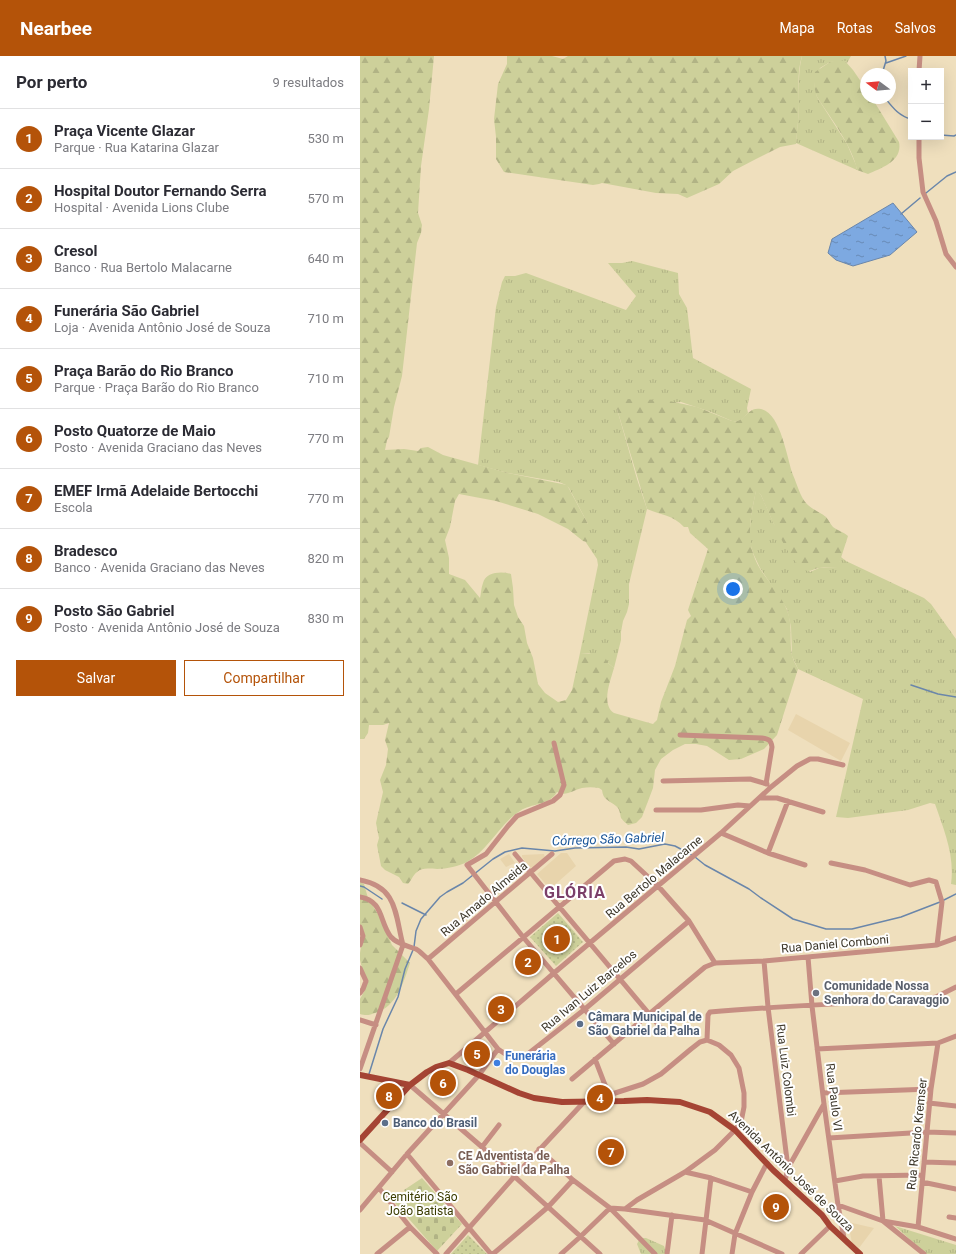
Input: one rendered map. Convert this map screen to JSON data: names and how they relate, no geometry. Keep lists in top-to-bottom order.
{
  "streets": {
    "main road": ["Avenida Antônio José de Souza"],
    "street": [
      "Rua Bertolo Malacarne",
      "Rua Amado Almeida",
      "Rua Daniel Comboni",
      "Rua Ivan Luiz Barcelos",
      "Rua Luiz Colombi",
      "Rua Paulo VI",
      "Rua Ricardo Kremser"
    ]
  },
  "crossings": [
    ["Rua Bertolo Malacarne", "Avenida Antônio José de Souza"],
    ["Rua Daniel Comboni", "Rua Luiz Colombi"],
    ["Rua Daniel Comboni", "Rua Paulo VI"],
    ["Rua Luiz Colombi", "Avenida Antônio José de Souza"],
    ["Rua Paulo VI", "Avenida Antônio José de Souza"]
  ],
  "districts": ["GLÓRIA"],
  "water": ["Córrego São Gabriel"],
  "parks": ["Cemitério São João Batista"],
  "places": [
    "Comunidade Nossa Senhora do Caravaggio",
    "Câmara Municipal de São Gabriel da Palha",
    "Funerária do Douglas",
    "Banco do Brasil",
    "CE Adventista de São Gabriel da Palha"
  ],
  "north": "left",
  "page": {
    "header": "Nearbee",
    "nav": ["Mapa", "Rotas", "Salvos"],
    "heading": ["Por perto", "9 resultados"],
    "map_buttons": ["+", "−"],
    "list": [
      {
        "mark": "1",
        "name": "Praça Vicente Glazar",
        "note": "Parque · Rua Katarina Glazar",
        "value": "530 m"
      },
      {
        "mark": "2",
        "name": "Hospital Doutor Fernando Serra",
        "note": "Hospital · Avenida Lions Clube",
        "value": "570 m"
      },
      {
        "mark": "3",
        "name": "Cresol",
        "note": "Banco · Rua Bertolo Malacarne",
        "value": "640 m"
      },
      {
        "mark": "4",
        "name": "Funerária São Gabriel",
        "note": "Loja · Avenida Antônio José de Souza",
        "value": "710 m"
      },
      {
        "mark": "5",
        "name": "Praça Barão do Rio Branco",
        "note": "Parque · Praça Barão do Rio Branco",
        "value": "710 m"
      },
      {
        "mark": "6",
        "name": "Posto Quatorze de Maio",
        "note": "Posto · Avenida Graciano das Neves",
        "value": "770 m"
      },
      {
        "mark": "7",
        "name": "EMEF Irmã Adelaide Bertocchi",
        "note": "Escola",
        "value": "770 m"
      },
      {
        "mark": "8",
        "name": "Bradesco",
        "note": "Banco · Avenida Graciano das Neves",
        "value": "820 m"
      },
      {
        "mark": "9",
        "name": "Posto São Gabriel",
        "note": "Posto · Avenida Antônio José de Souza",
        "value": "830 m"
      }
    ],
    "buttons": ["Salvar", "Compartilhar"],
    "pins": [
      "1",
      "2",
      "3",
      "5",
      "6",
      "8",
      "4",
      "7",
      "9"
    ]
  }
}
